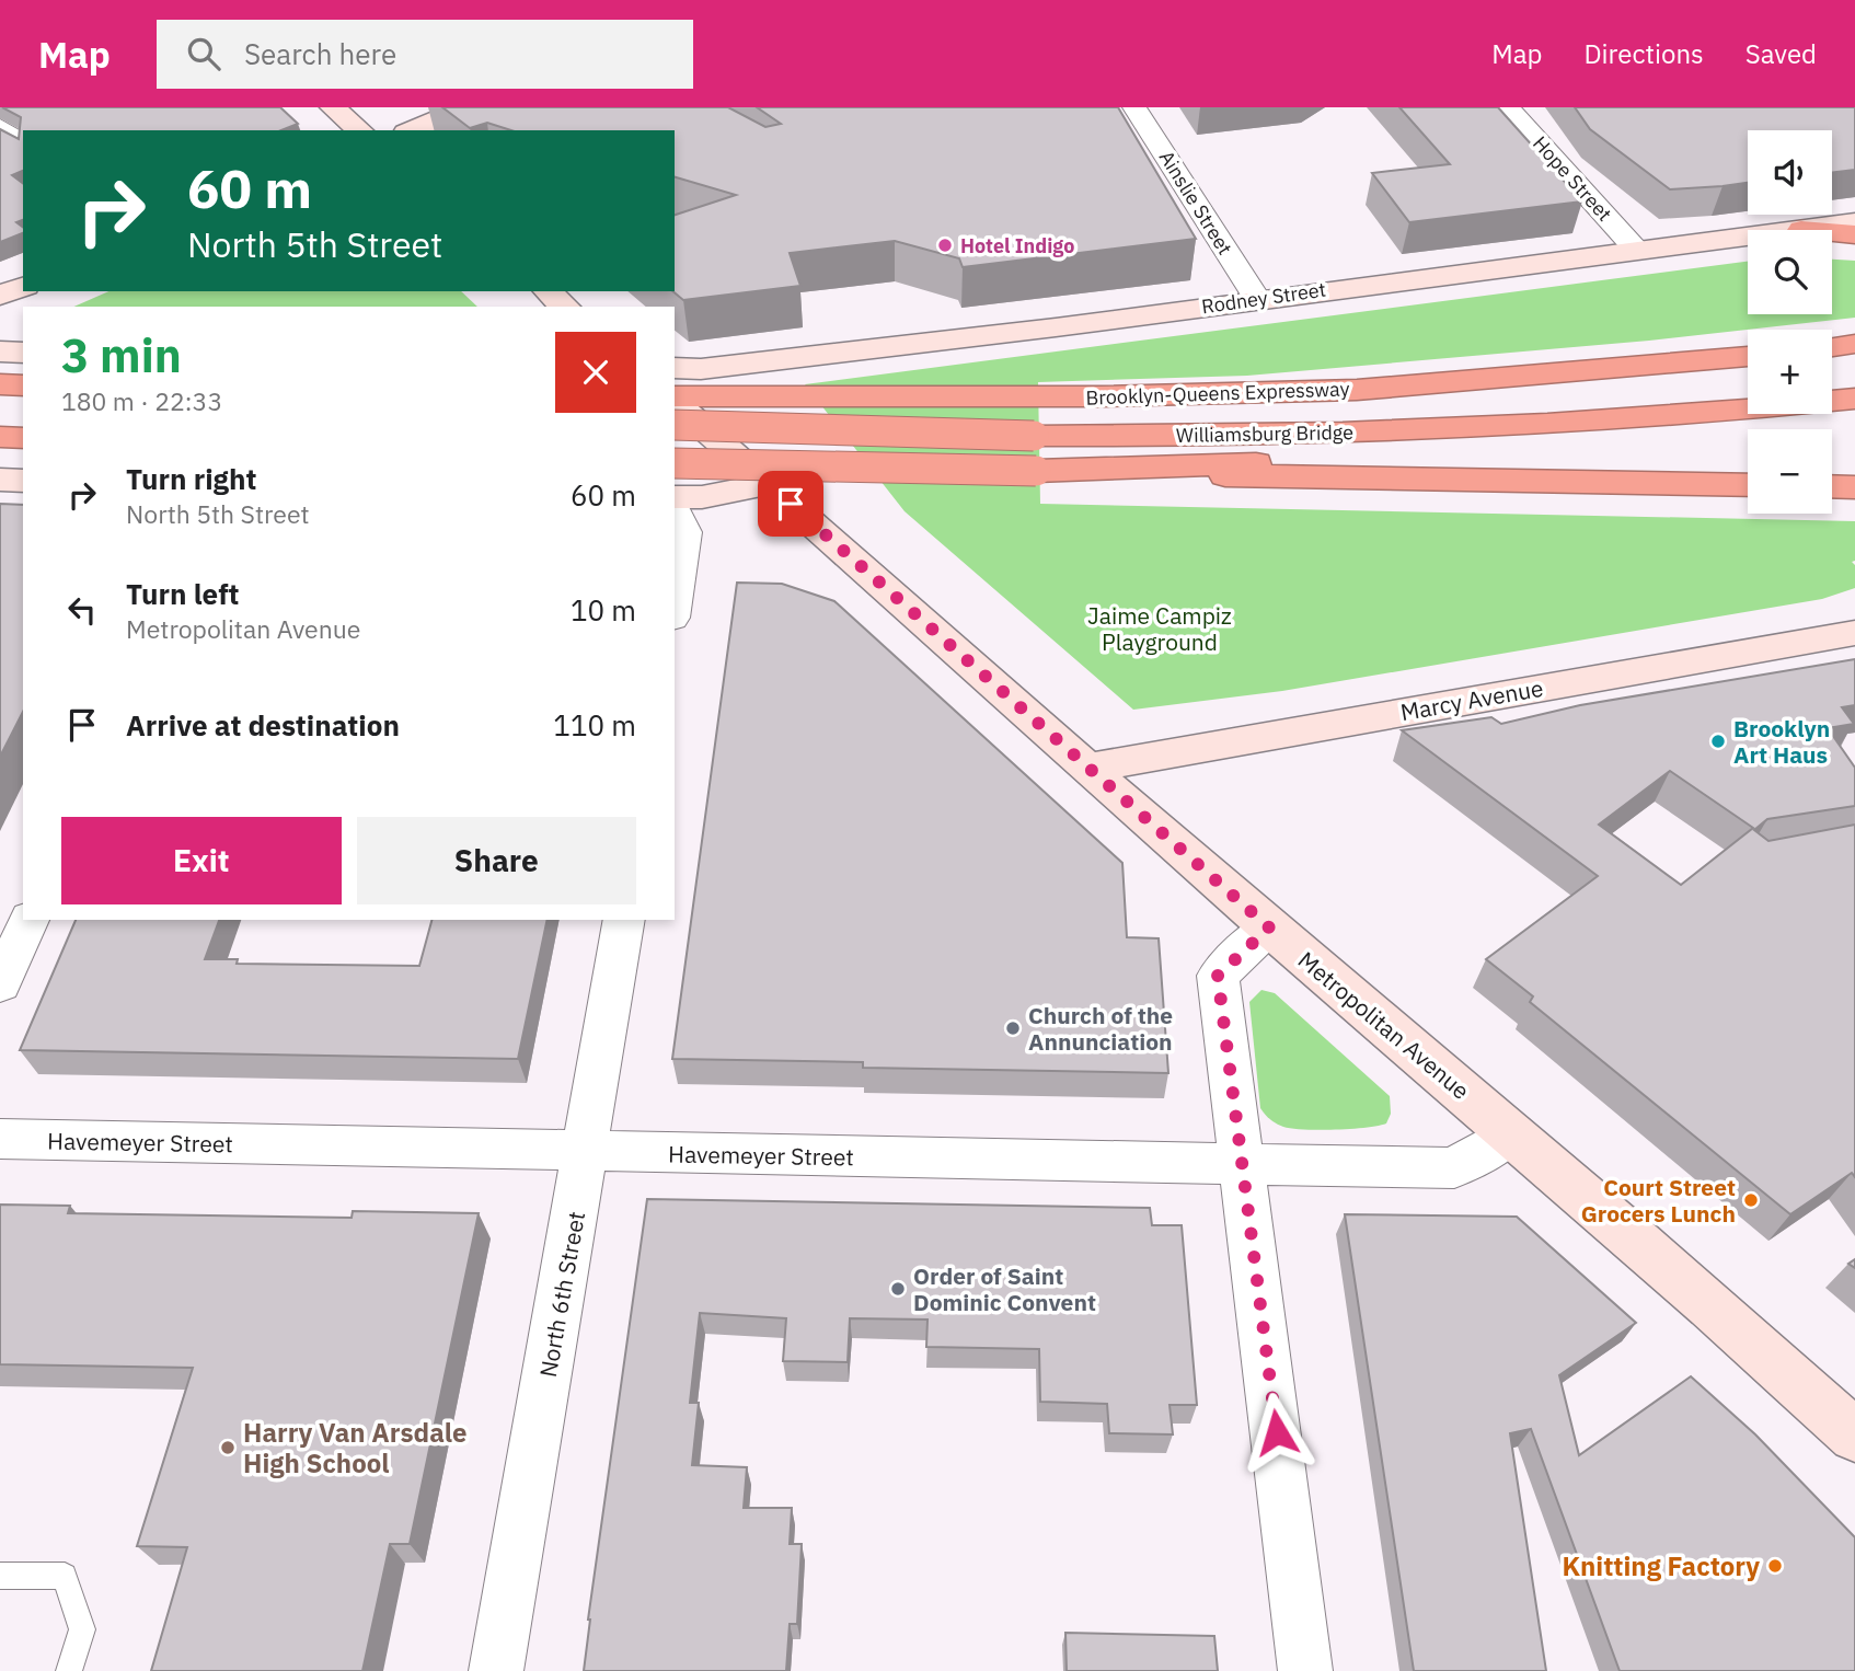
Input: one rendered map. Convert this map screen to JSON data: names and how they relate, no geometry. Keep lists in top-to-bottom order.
{
  "streets": {
    "highway": ["Brooklyn-Queens Expressway", "Williamsburg Bridge"],
    "main road": ["Rodney Street", "Marcy Avenue", "Metropolitan Avenue"],
    "street": [
      "Hope Street",
      "Ainslie Street",
      "Havemeyer Street",
      "North 6th Street"
    ]
  },
  "crossings": [
    ["Hope Street", "Rodney Street"],
    ["Ainslie Street", "Rodney Street"],
    ["Marcy Avenue", "Metropolitan Avenue"],
    ["Metropolitan Avenue", "Havemeyer Street"],
    ["Havemeyer Street", "North 6th Street"]
  ],
  "parks": ["Jaime Campiz Playground"],
  "places": [
    "Hotel Indigo",
    "Brooklyn Art Haus",
    "Church of the Annunciation",
    "Court Street Grocers Lunch",
    "Order of Saint Dominic Convent",
    "Harry Van Arsdale High School",
    "Knitting Factory"
  ],
  "page": {
    "header": "Map",
    "search": "Search here",
    "nav": ["Map", "Directions", "Saved"],
    "map_buttons": ["+", "−"],
    "turn": ["60 m", "North 5th Street"],
    "heading": ["3 min", "180 m · 22:33"],
    "list": [
      {
        "name": "Turn right",
        "note": "North 5th Street",
        "value": "60 m"
      },
      {
        "name": "Turn left",
        "note": "Metropolitan Avenue",
        "value": "10 m"
      },
      {
        "name": "Arrive at destination",
        "value": "110 m"
      }
    ],
    "buttons": ["Exit", "Share"]
  }
}
